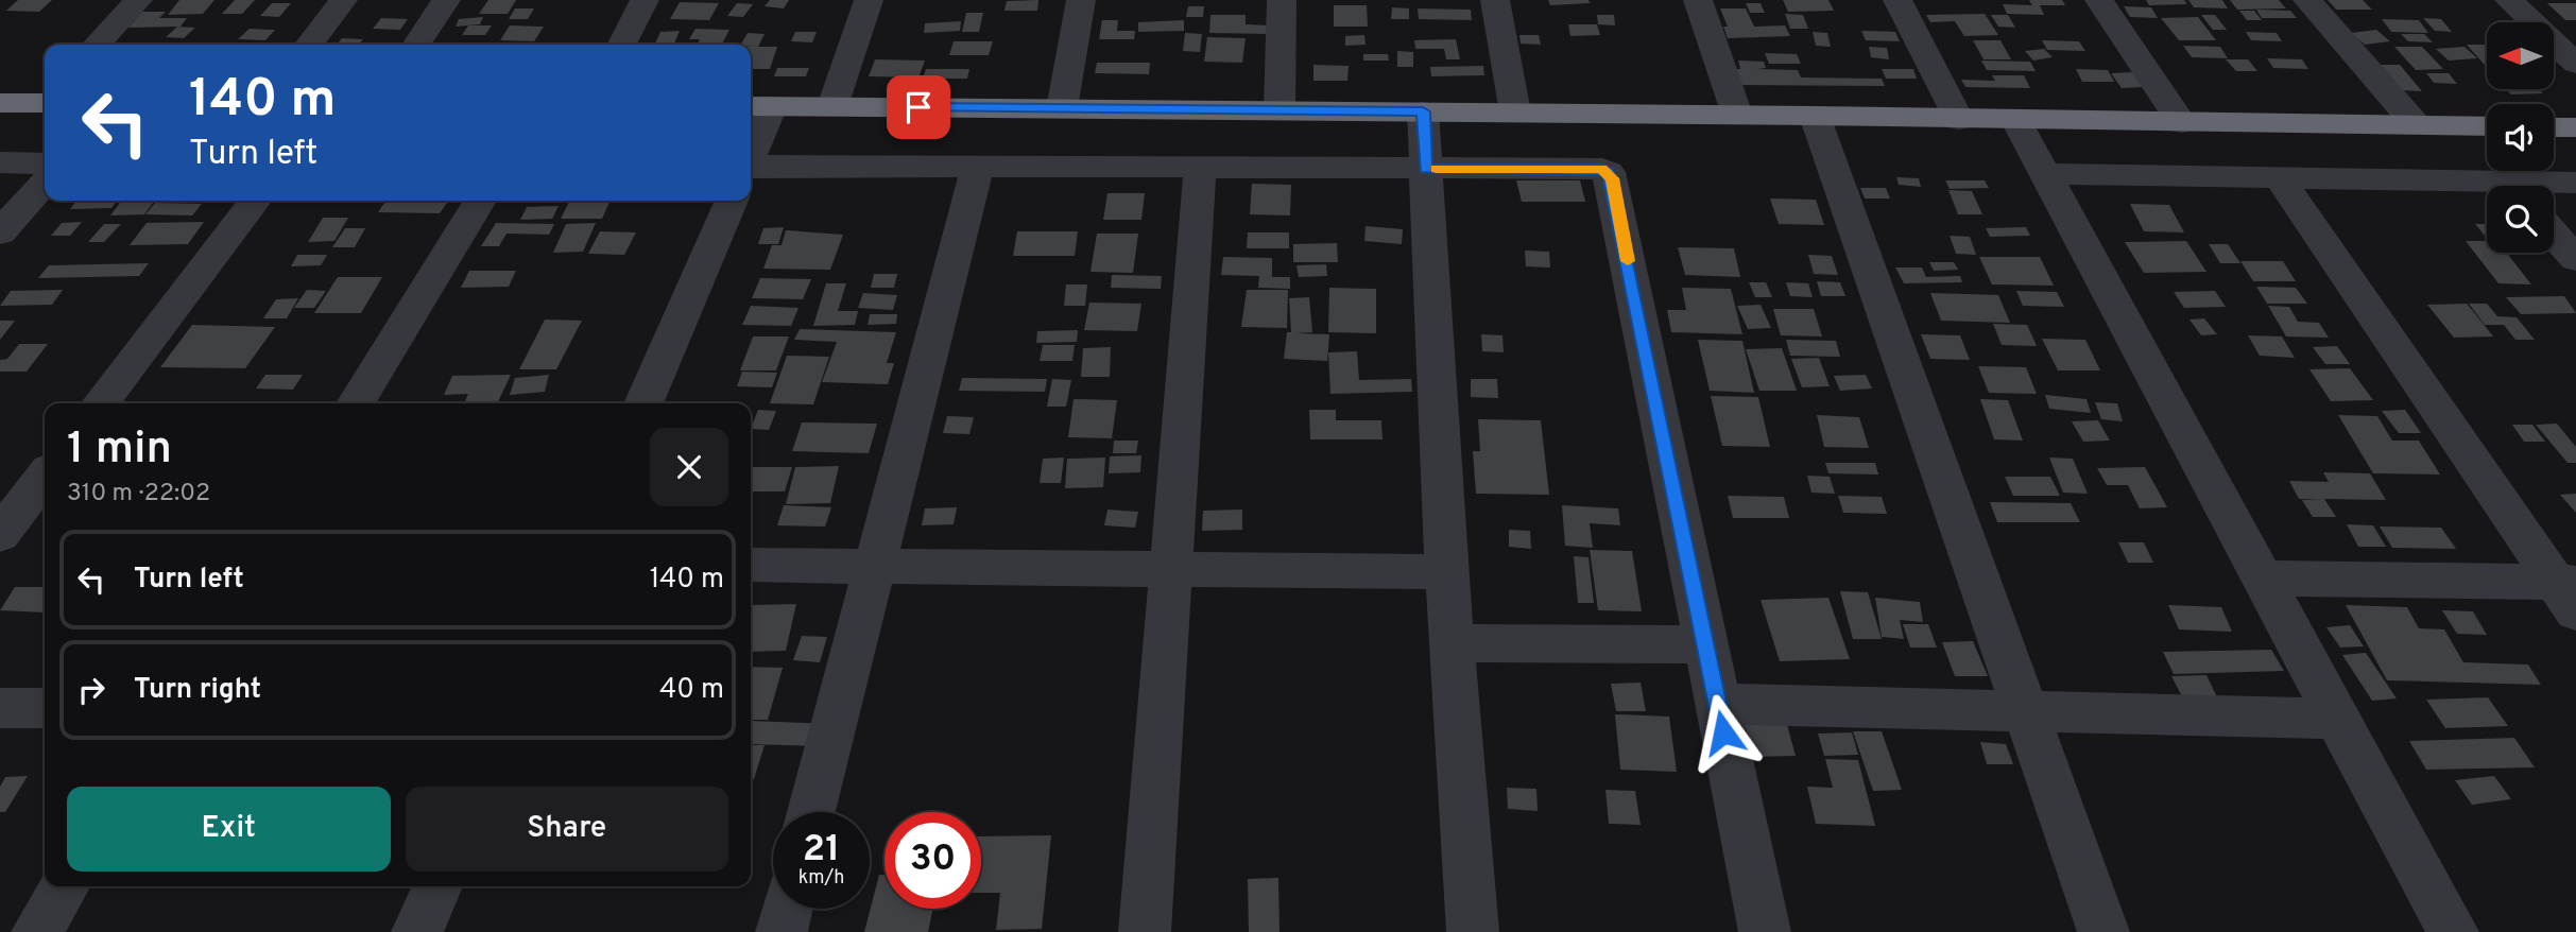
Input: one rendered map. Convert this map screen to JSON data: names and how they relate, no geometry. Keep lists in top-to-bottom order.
{
  "north": "left",
  "page": {
    "turn": ["140 m", "Turn left"],
    "heading": ["1 min", "310 m · 22:02"],
    "list": [
      {
        "name": "Turn left",
        "value": "140 m"
      },
      {
        "name": "Turn right",
        "value": "40 m"
      }
    ],
    "buttons": ["Exit", "Share"],
    "speed": "21 km/h",
    "limit": "30"
  }
}
